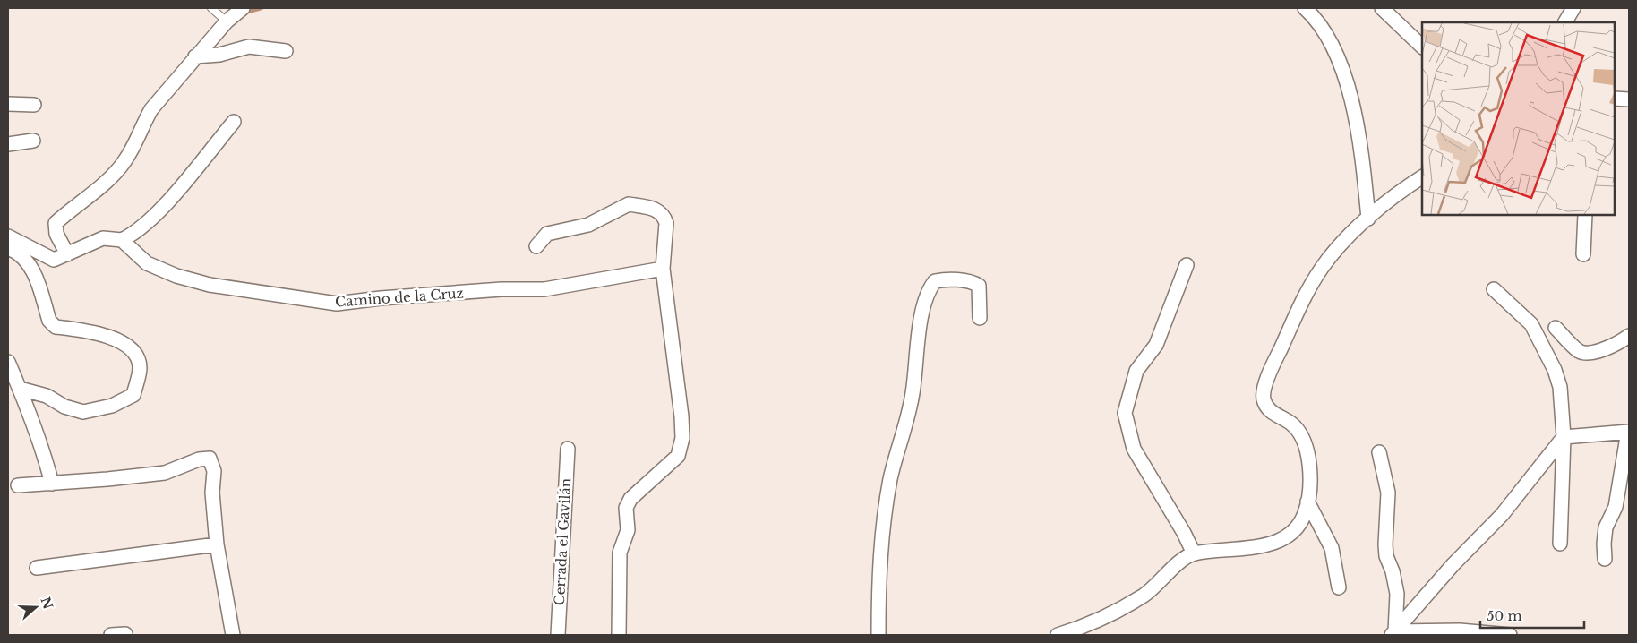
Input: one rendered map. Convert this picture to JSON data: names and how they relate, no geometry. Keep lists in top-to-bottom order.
{
  "streets": {
    "street": ["Camino de la Cruz", "Cerrada el Gavilán"]
  },
  "scale_bar": "50 m",
  "north": "right"
}
